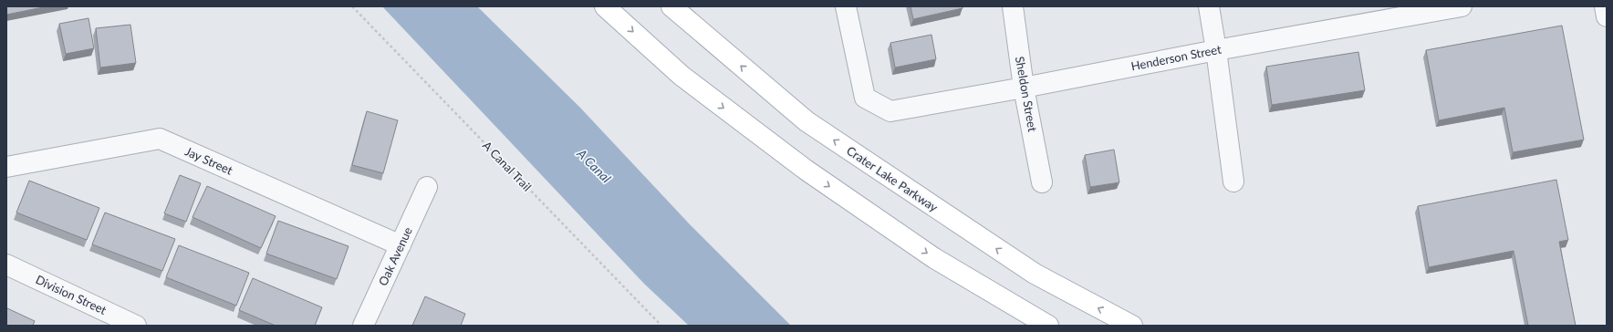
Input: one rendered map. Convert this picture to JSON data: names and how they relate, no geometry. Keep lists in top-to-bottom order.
{
  "streets": {
    "main road": ["Crater Lake Parkway"],
    "street": [
      "Henderson Street",
      "Sheldon Street",
      "Jay Street",
      "Oak Avenue",
      "Division Street"
    ],
    "path": ["A Canal Trail"]
  },
  "crossings": [
    ["Henderson Street", "Sheldon Street"],
    ["Jay Street", "Oak Avenue"]
  ],
  "water": ["A Canal"]
}
